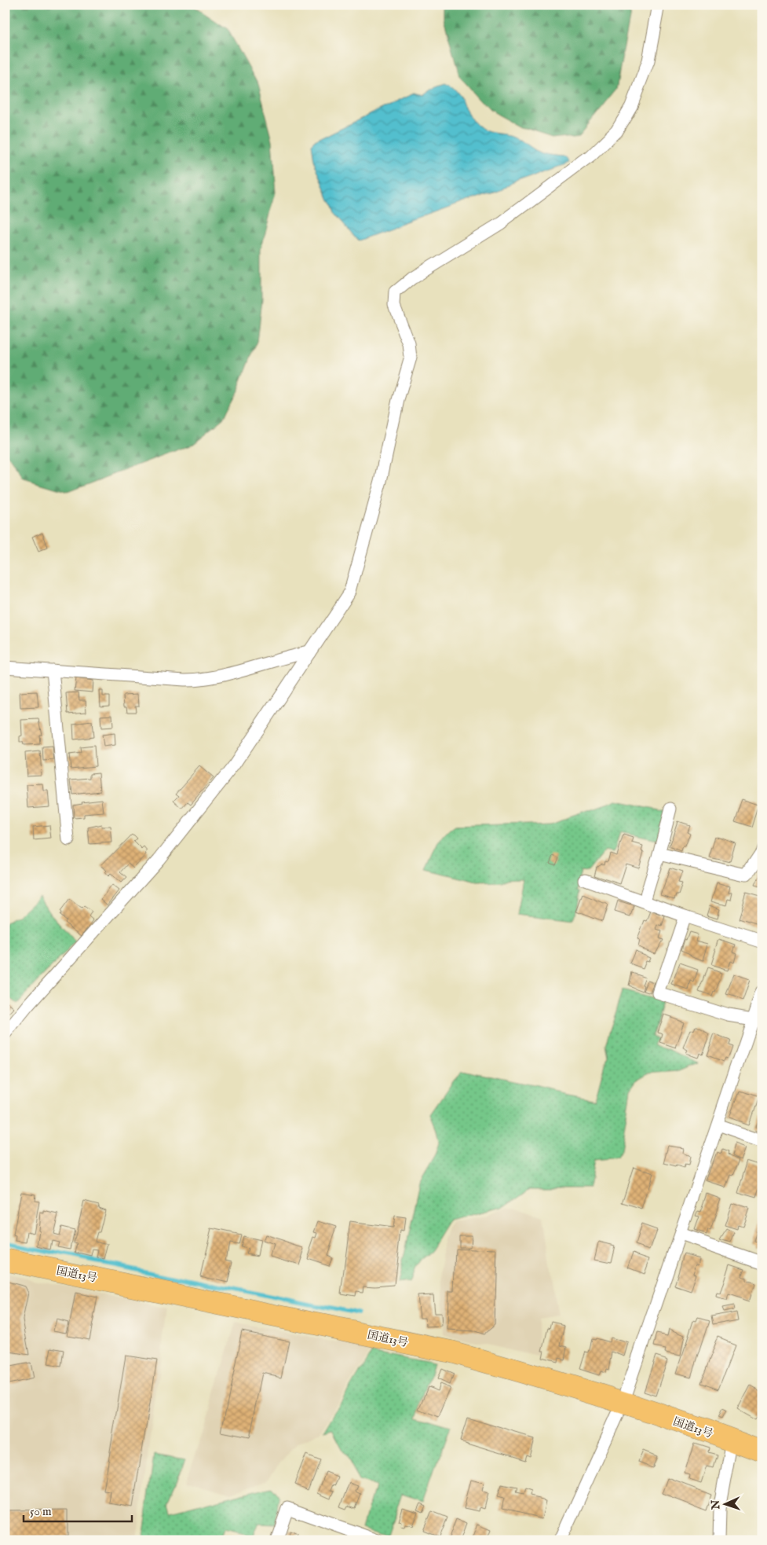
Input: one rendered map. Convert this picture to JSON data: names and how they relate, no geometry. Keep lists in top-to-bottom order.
{
  "streets": {
    "highway": ["国道13号"]
  },
  "scale_bar": "50 m",
  "north": "left"
}
